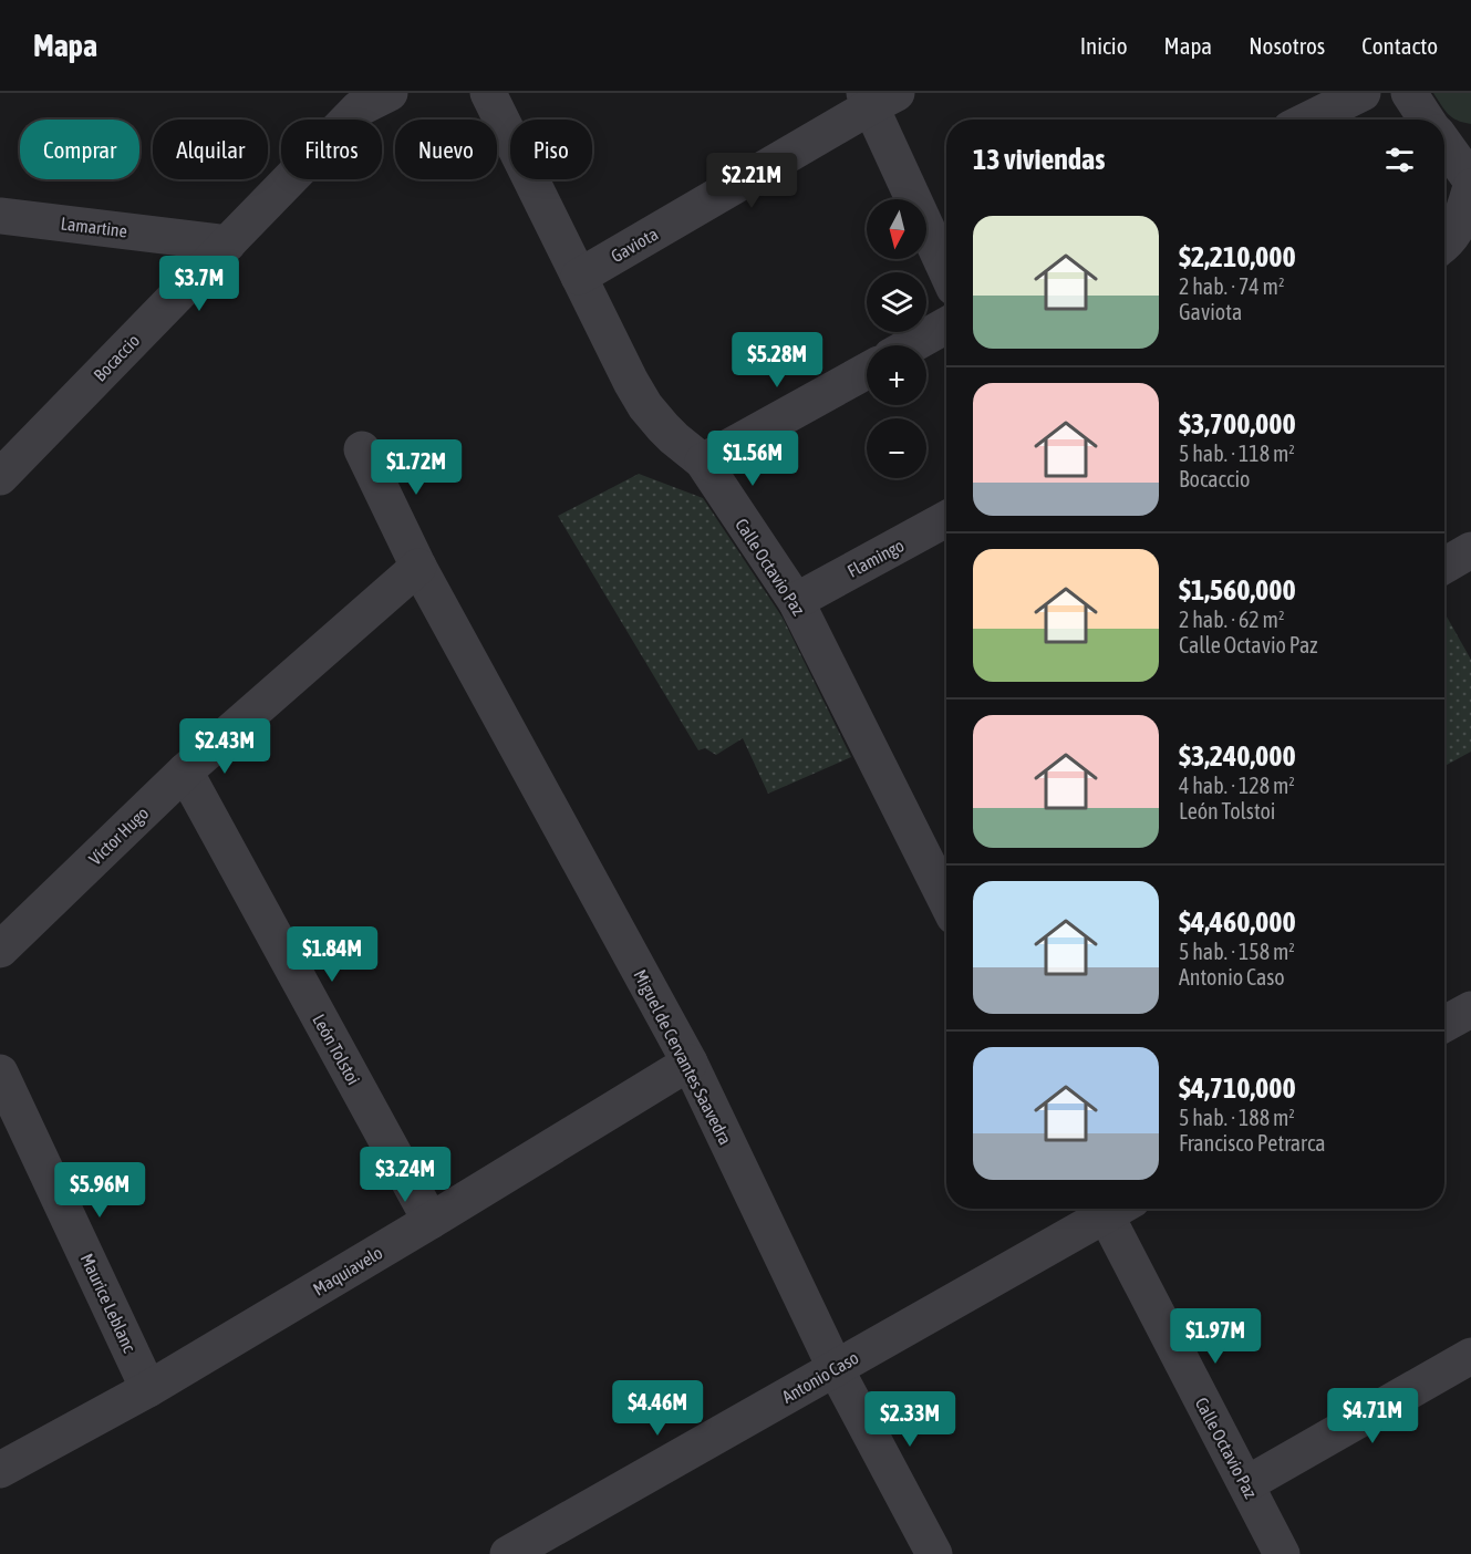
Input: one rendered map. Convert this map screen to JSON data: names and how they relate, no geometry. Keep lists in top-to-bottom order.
{
  "streets": {
    "street": [
      "Lamartine",
      "Gaviota",
      "Bocaccio",
      "Flamingo",
      "Calle Octavio Paz",
      "Víctor Hugo",
      "León Tolstoi",
      "Miguel de Cervantes Saavedra",
      "Maquiavelo",
      "Maurice Leblanc",
      "Antonio Caso"
    ]
  },
  "crossings": [
    ["Lamartine", "Bocaccio"],
    ["Gaviota", "Calle Octavio Paz"],
    ["Flamingo", "Calle Octavio Paz"],
    ["Víctor Hugo", "León Tolstoi"],
    ["Víctor Hugo", "Miguel de Cervantes Saavedra"],
    ["León Tolstoi", "Maquiavelo"],
    ["Miguel de Cervantes Saavedra", "Maquiavelo"],
    ["Miguel de Cervantes Saavedra", "Antonio Caso"],
    ["Maquiavelo", "Maurice Leblanc"]
  ],
  "north": "bottom",
  "page": {
    "header": "Mapa",
    "nav": [
      "Inicio",
      "Mapa",
      "Nosotros",
      "Contacto"
    ],
    "chip": [
      "Comprar",
      "Alquilar",
      "Filtros",
      "Nuevo",
      "Piso"
    ],
    "heading": "13 viviendas",
    "price": [
      "$2.21M",
      "$3.7M",
      "$5.28M",
      "$1.56M",
      "$1.72M",
      "$2.43M",
      "$1.84M",
      "$3.24M",
      "$5.96M",
      "$1.97M",
      "$4.46M",
      "$4.71M",
      "$2.33M"
    ],
    "map_buttons": ["+", "−"],
    "list": [
      {
        "name": "$2,210,000",
        "note": "2 hab. · 74 m² · Gaviota"
      },
      {
        "name": "$3,700,000",
        "note": "5 hab. · 118 m² · Bocaccio"
      },
      {
        "name": "$1,560,000",
        "note": "2 hab. · 62 m² · Calle Octavio Paz"
      },
      {
        "name": "$3,240,000",
        "note": "4 hab. · 128 m² · León Tolstoi"
      },
      {
        "name": "$4,460,000",
        "note": "5 hab. · 158 m² · Antonio Caso"
      },
      {
        "name": "$4,710,000",
        "note": "5 hab. · 188 m² · Francisco Petrarca"
      }
    ]
  }
}
